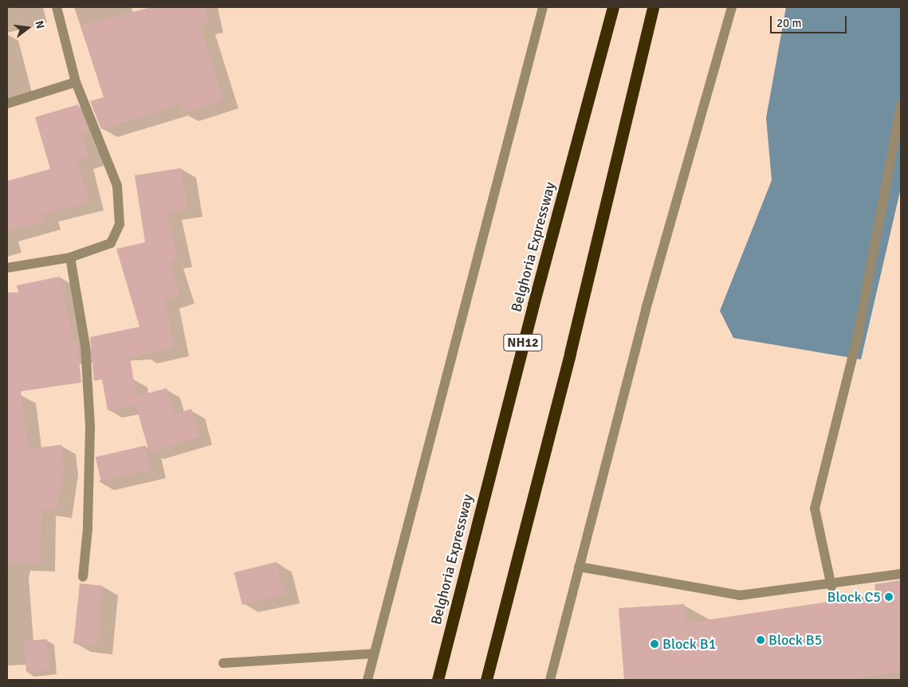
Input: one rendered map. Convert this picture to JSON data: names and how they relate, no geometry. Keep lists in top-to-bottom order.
{
  "streets": {
    "highway": ["Belghoria Expressway", "NH12"]
  },
  "places": ["Block C5", "Block B5", "Block B1"],
  "scale_bar": "20 m",
  "north": "right"
}
